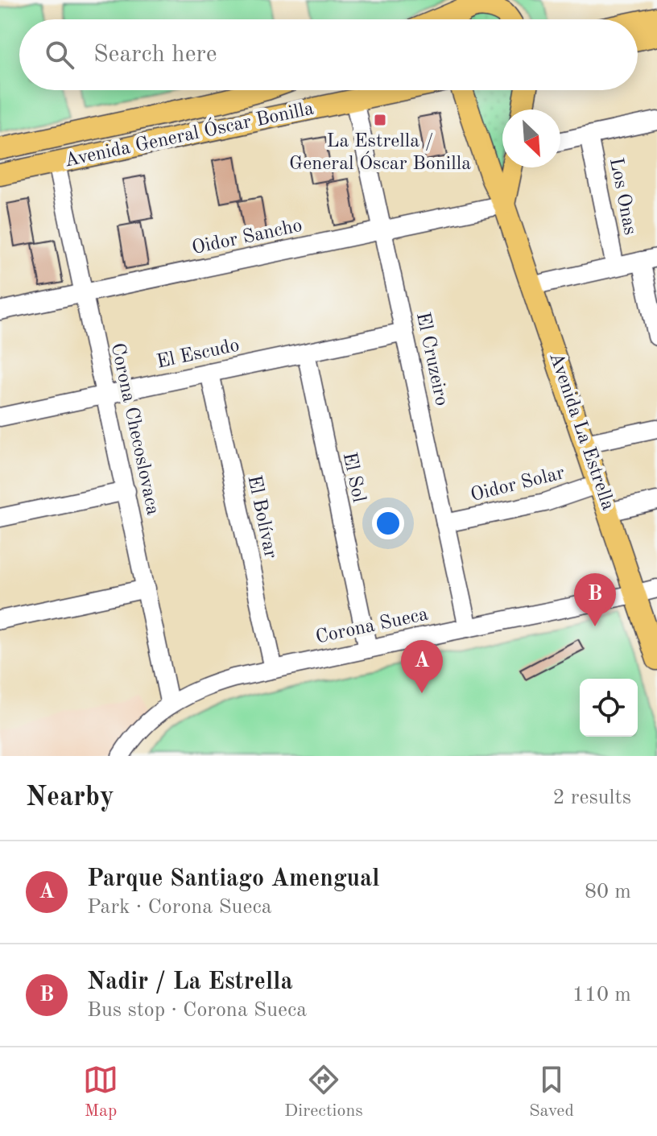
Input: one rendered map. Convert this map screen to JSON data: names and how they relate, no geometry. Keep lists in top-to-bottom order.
{
  "streets": {
    "main road": ["Avenida General Óscar Bonilla", "Avenida La Estrella"],
    "street": [
      "Los Onas",
      "Oidor Sancho",
      "El Escudo",
      "El Cruzeiro",
      "Corona Checoslovaca",
      "El Sol",
      "Oidor Solar",
      "El Bolívar",
      "Corona Sueca"
    ]
  },
  "crossings": [
    ["Avenida General Óscar Bonilla", "El Cruzeiro"],
    ["Avenida General Óscar Bonilla", "Corona Checoslovaca"],
    ["Oidor Sancho", "El Cruzeiro"],
    ["Oidor Sancho", "Corona Checoslovaca"],
    ["Oidor Sancho", "Avenida La Estrella"],
    ["El Escudo", "El Cruzeiro"],
    ["El Escudo", "Corona Checoslovaca"],
    ["El Escudo", "El Sol"],
    ["El Escudo", "El Bolívar"],
    ["El Cruzeiro", "Oidor Solar"],
    ["El Cruzeiro", "Corona Sueca"],
    ["Corona Checoslovaca", "Corona Sueca"],
    ["Avenida La Estrella", "Oidor Solar"],
    ["Avenida La Estrella", "Corona Sueca"],
    ["El Sol", "Corona Sueca"],
    ["El Bolívar", "Corona Sueca"]
  ],
  "places": {
    "transit": ["La Estrella / General Óscar Bonilla"]
  },
  "north": "bottom right",
  "page": {
    "search": "Search here",
    "pins": ["B", "A"],
    "heading": ["Nearby", "2 results"],
    "list": [
      {
        "mark": "A",
        "name": "Parque Santiago Amengual",
        "note": "Park · Corona Sueca",
        "value": "80 m"
      },
      {
        "mark": "B",
        "name": "Nadir / La Estrella",
        "note": "Bus stop · Corona Sueca",
        "value": "110 m"
      }
    ],
    "nav": ["Map", "Directions", "Saved"]
  }
}
